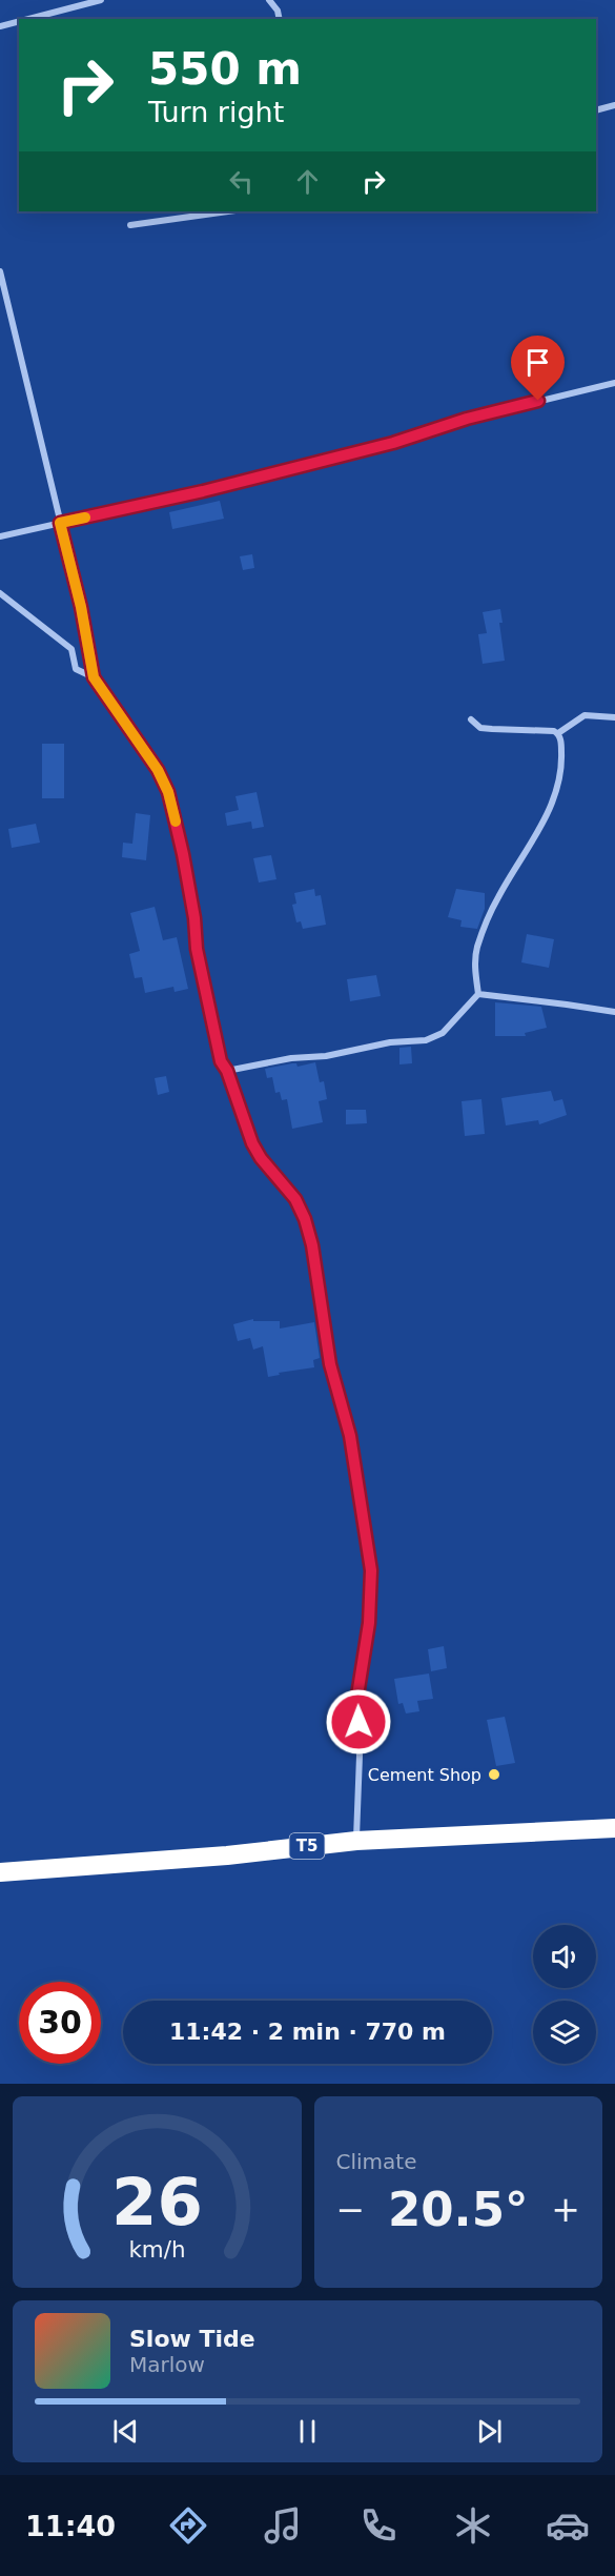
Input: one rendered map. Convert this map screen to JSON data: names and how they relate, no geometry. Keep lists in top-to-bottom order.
{
  "streets": {
    "highway": ["T5"]
  },
  "places": ["Cement Shop"],
  "page": {
    "turn": ["550 m", "Turn right"],
    "limit": "30",
    "trip": "11:42 · 2 min · 770 m",
    "tile": "Climate",
    "heat": ["−", "20.5°", "+"],
    "song": ["Slow Tide", "Marlow"],
    "tabs": "11:40",
    "gauge": ["26", "km/h"]
  }
}
